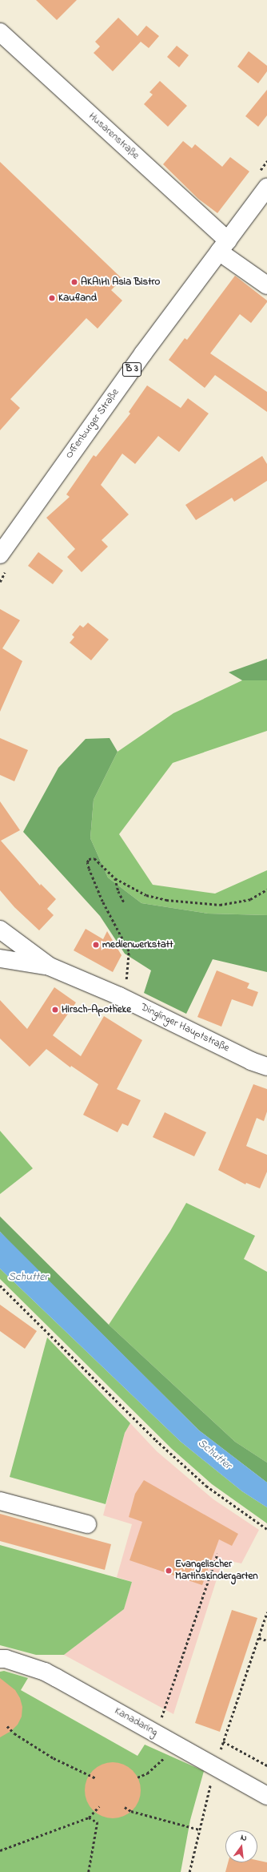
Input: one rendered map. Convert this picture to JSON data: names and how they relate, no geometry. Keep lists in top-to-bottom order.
{
  "streets": {
    "street": [
      "Husarenstraße",
      "B 3",
      "Offenburger Straße",
      "Dinglinger Hauptstraße",
      "Kanadaring"
    ]
  },
  "crossings": [
    ["Husarenstraße", "Offenburger Straße"]
  ],
  "water": ["Schutter"],
  "places": [
    "AKAIHI Asia Bistro",
    "Kaufland",
    "medienwerkstatt",
    "Hirsch-Apotheke",
    "Evangelischer Martinskindergarten"
  ],
  "north": "top"
}
